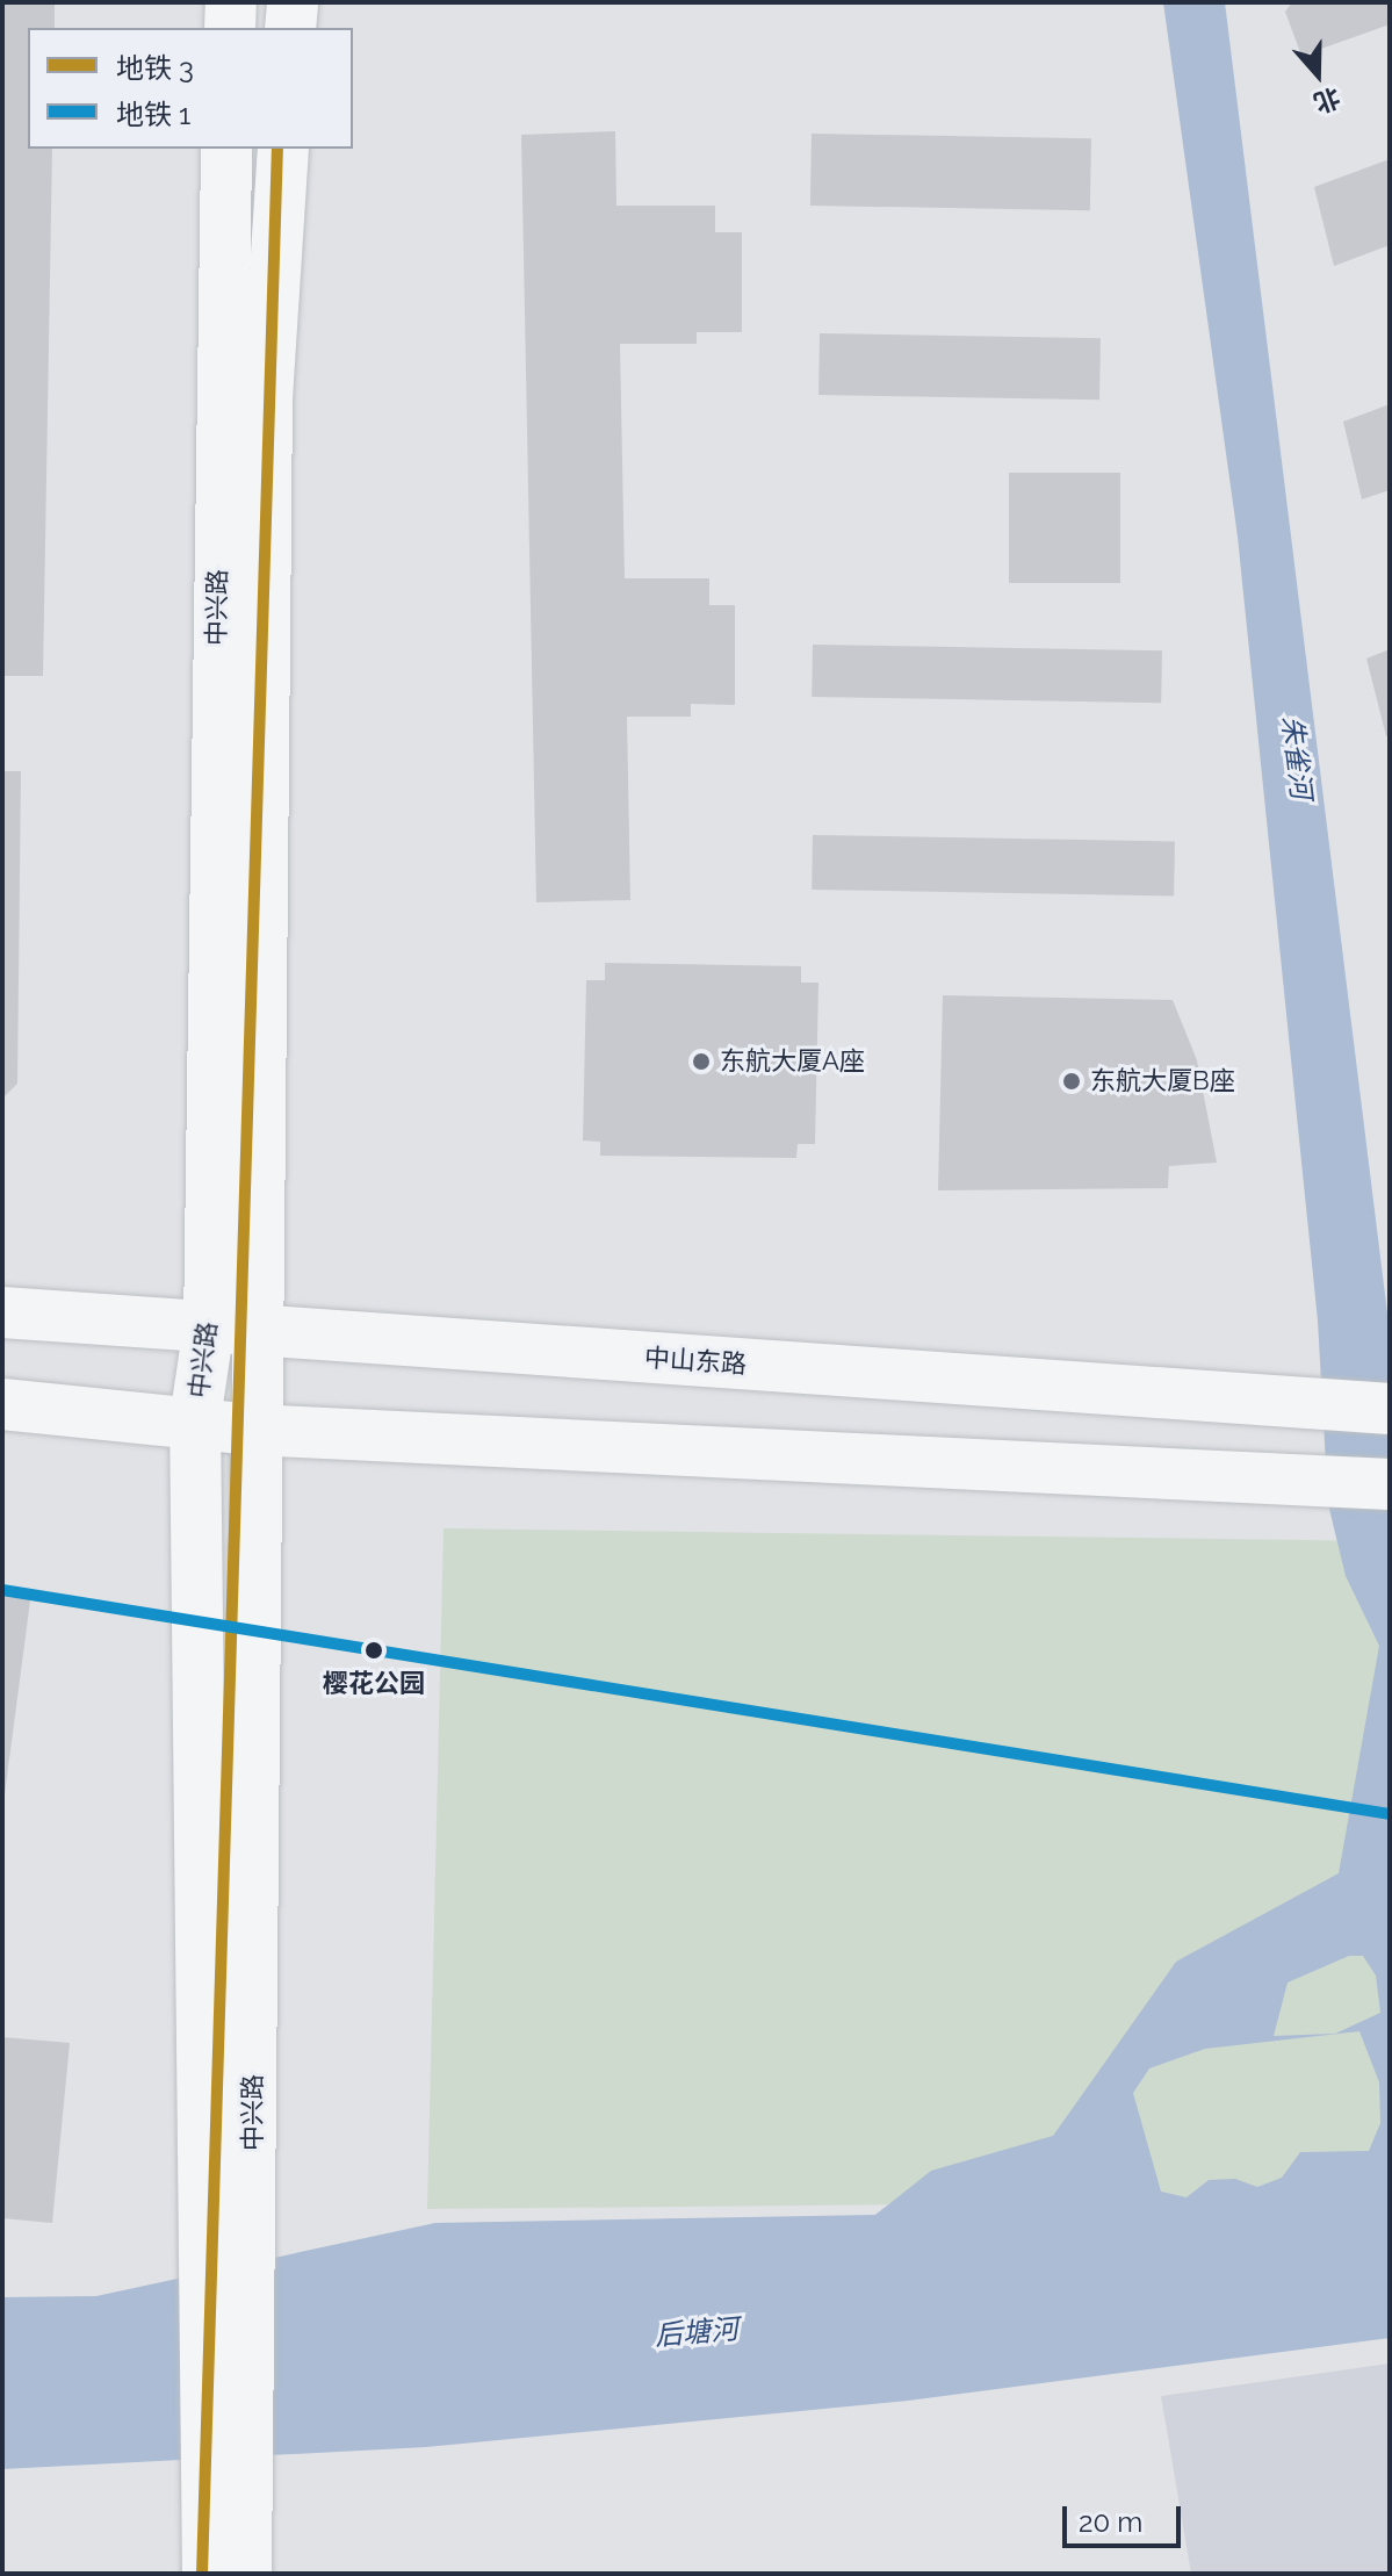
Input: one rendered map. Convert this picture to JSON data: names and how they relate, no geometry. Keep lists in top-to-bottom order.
{
  "streets": {
    "main road": ["中兴路", "中山东路"]
  },
  "crossings": [
    ["中兴路", "中山东路"]
  ],
  "water": ["朱雀河", "后塘河"],
  "places": ["东航大厦A座", "东航大厦B座", "樱花公园"],
  "lines": ["metro line 3", "metro line 1"],
  "legend": ["地铁 3", "地铁 1"],
  "scale_bar": "20 m",
  "north": "bottom"
}
